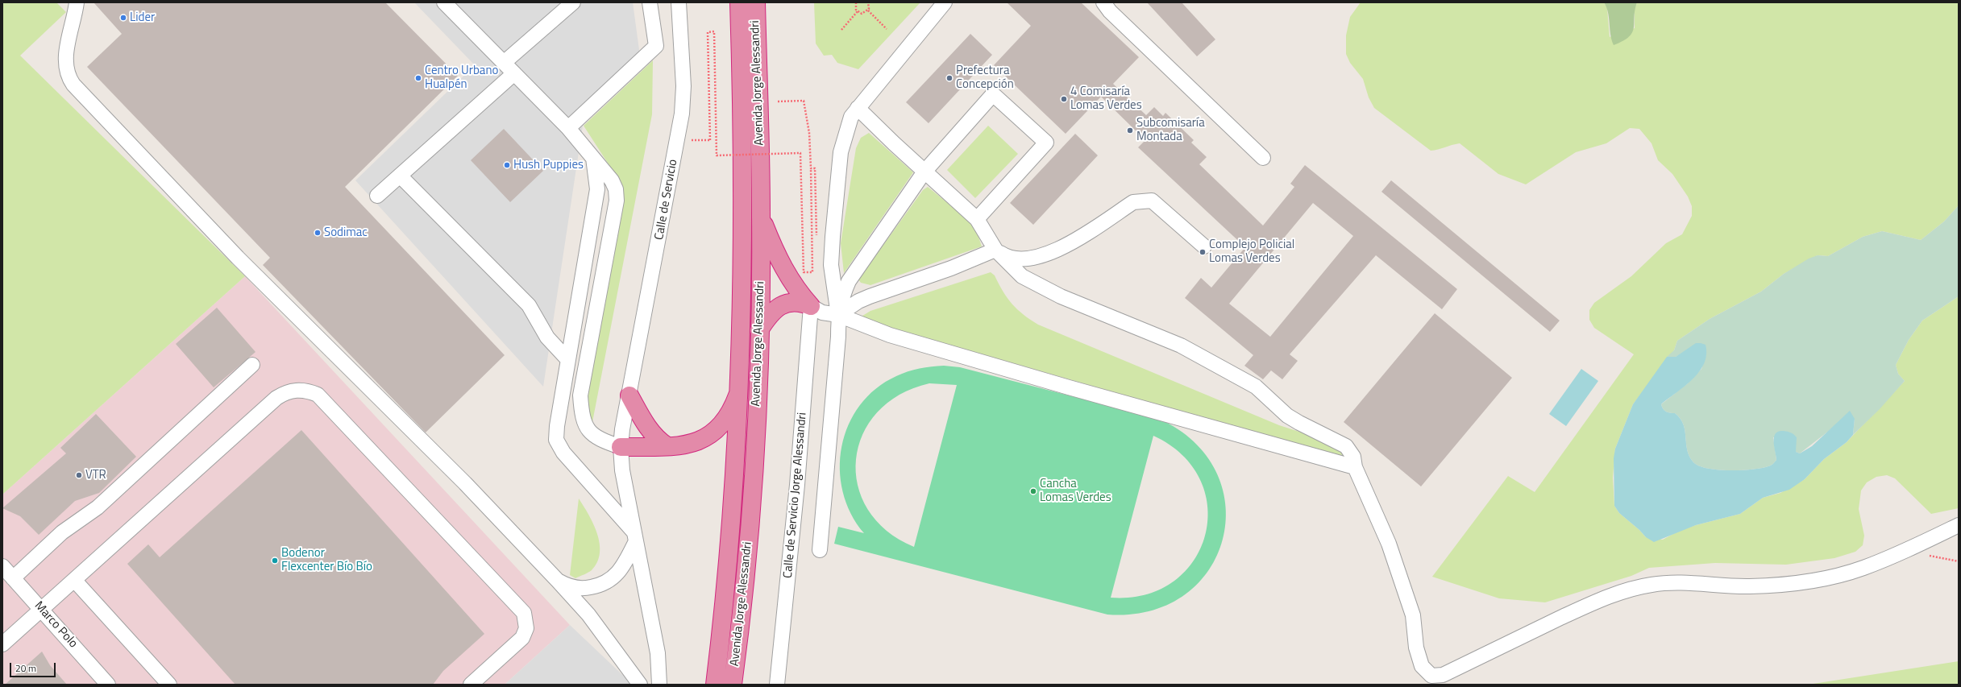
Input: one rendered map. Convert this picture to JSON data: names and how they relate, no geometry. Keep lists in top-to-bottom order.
{
  "streets": {
    "highway": ["Avenida Jorge Alessandri"],
    "street": ["Calle de Servicio", "Calle de Servicio Jorge Alessandri", "Marco Polo"]
  },
  "places": [
    "Lider",
    "Centro Urbano Hualpén",
    "Prefectura Concepción",
    "4 Comisaría Lomas Verdes",
    "Subcomisaría Montada",
    "Hush Puppies",
    "Sodimac",
    "Complejo Policial Lomas Verdes",
    "VTR",
    "Cancha Lomas Verdes",
    "Bodenor Flexcenter Bío Bío"
  ],
  "scale_bar": "20 m"
}
